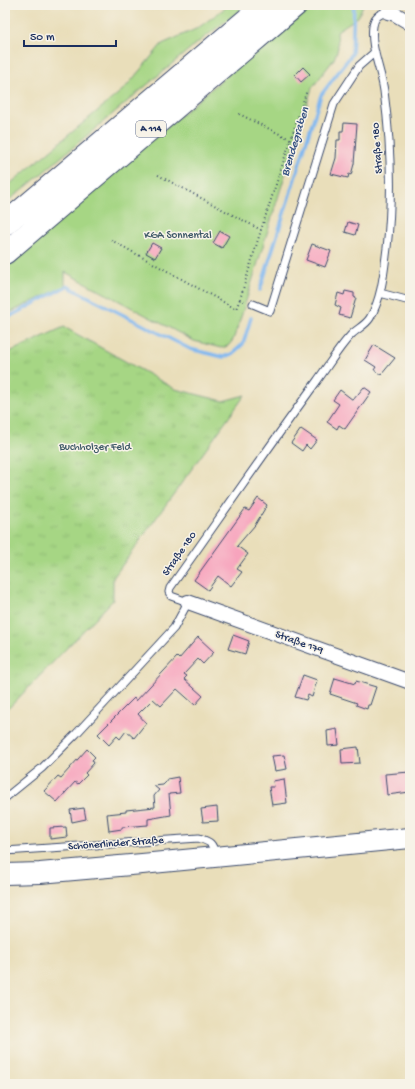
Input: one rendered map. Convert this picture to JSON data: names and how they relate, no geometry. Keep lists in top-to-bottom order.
{
  "streets": {
    "highway": ["A 114"],
    "main road": ["Schönerlinder Straße"],
    "street": ["Straße 179"],
    "lane": ["Straße 180"]
  },
  "crossings": [
    ["Straße 180", "Straße 179"]
  ],
  "water": ["Brendegraben"],
  "parks": ["KGA Sonnental", "Buchholzer Feld"],
  "scale_bar": "50 m"
}
